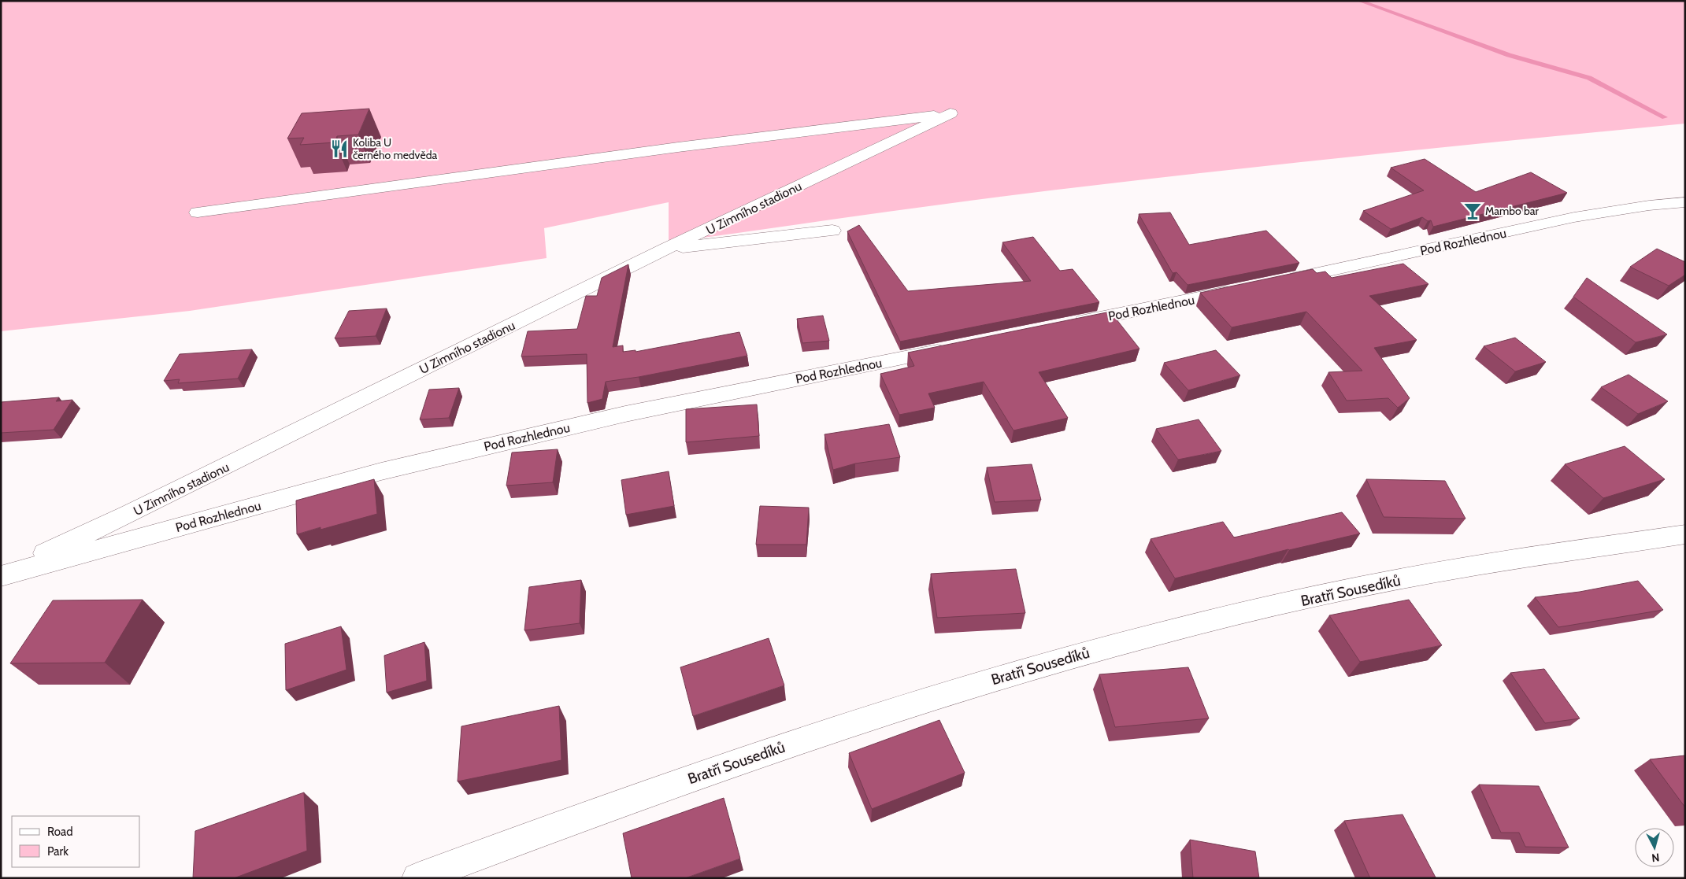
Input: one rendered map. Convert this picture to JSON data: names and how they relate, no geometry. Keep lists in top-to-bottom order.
{
  "streets": {
    "street": ["U Zimního stadionu", "Pod Rozhlednou", "Bratří Sousedíků"]
  },
  "crossings": [
    ["U Zimního stadionu", "Pod Rozhlednou"]
  ],
  "places": {
    "restaurant": ["Koliba U černého medvěda"],
    "bar": ["Mambo bar"]
  },
  "legend": ["Road", "Park"],
  "north": "bottom"
}
